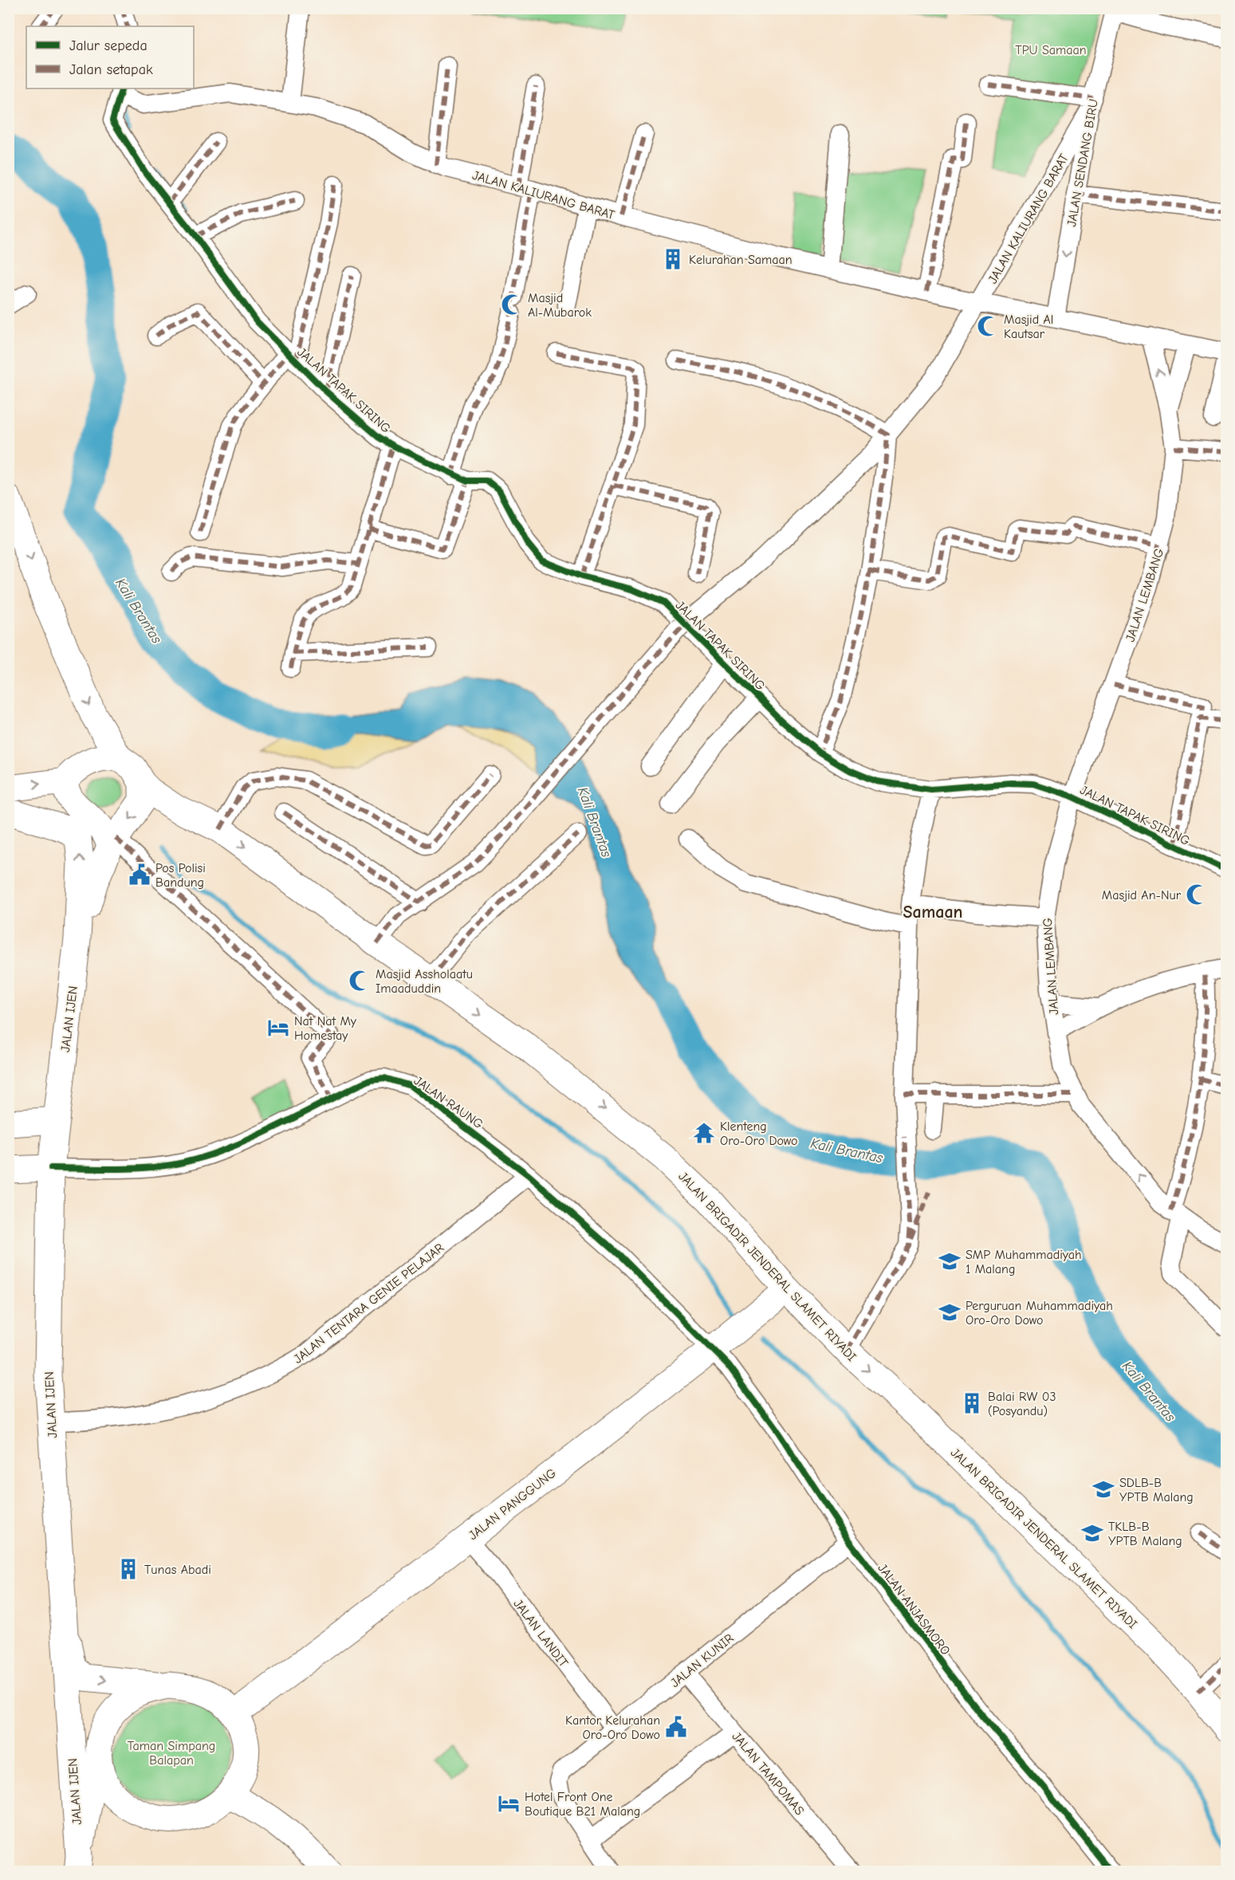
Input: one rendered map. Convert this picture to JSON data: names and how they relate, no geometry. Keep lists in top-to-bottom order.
{
  "streets": {
    "main road": ["JALAN IJEN", "JALAN BRIGADIR JENDERAL SLAMET RIYADI", "JALAN PANGGUNG"],
    "street": [
      "JALAN SENDANG BIRU",
      "JALAN KALIURANG BARAT",
      "JALAN TAPAK SIRING",
      "JALAN LEMBANG",
      "JALAN RAUNG",
      "JALAN TENTARA GENIE PELAJAR",
      "JALAN ANJASMORO",
      "JALAN LANDIT",
      "JALAN KUNIR",
      "JALAN TAMPOMAS"
    ]
  },
  "crossings": [
    ["JALAN SENDANG BIRU", "JALAN KALIURANG BARAT"],
    ["JALAN KALIURANG BARAT", "JALAN TAPAK SIRING"],
    ["JALAN KALIURANG BARAT", "JALAN LEMBANG"],
    ["JALAN TAPAK SIRING", "JALAN LEMBANG"],
    ["JALAN IJEN", "JALAN RAUNG"],
    ["JALAN IJEN", "JALAN BRIGADIR JENDERAL SLAMET RIYADI"],
    ["JALAN IJEN", "JALAN TENTARA GENIE PELAJAR"],
    ["JALAN RAUNG", "JALAN TENTARA GENIE PELAJAR"],
    ["JALAN RAUNG", "JALAN PANGGUNG"],
    ["JALAN RAUNG", "JALAN ANJASMORO"],
    ["JALAN BRIGADIR JENDERAL SLAMET RIYADI", "JALAN PANGGUNG"],
    ["JALAN PANGGUNG", "JALAN ANJASMORO"],
    ["JALAN PANGGUNG", "JALAN LANDIT"],
    ["JALAN ANJASMORO", "JALAN KUNIR"],
    ["JALAN LANDIT", "JALAN KUNIR"],
    ["JALAN KUNIR", "JALAN TAMPOMAS"]
  ],
  "one_way": ["JALAN BRIGADIR JENDERAL SLAMET RIYADI"],
  "districts": ["Samaan"],
  "water": ["Kali Brantas"],
  "parks": ["TPU Samaan", "Taman Simpang Balapan"],
  "places": {
    "building": ["Kelurahan Samaan", "Balai RW 03 (Posyandu)", "Tunas Abadi"],
    "mosque": [
      "Masjid Al-Mubarok",
      "Masjid Al Kautsar",
      "Masjid An-Nur",
      "Masjid Assholaatu Imaaduddin"
    ],
    "public building": ["Pos Polisi Bandung", "Kantor Kelurahan Oro-Oro Dowo"],
    "hotel": ["Nat Nat My Homestay", "Hotel Front One Boutique B21 Malang"],
    "temple": ["Klenteng Oro-Oro Dowo"],
    "school or university": [
      "SMP Muhammadiyah 1 Malang",
      "Perguruan Muhammadiyah Oro-Oro Dowo",
      "SDLB-B YPTB Malang",
      "TKLB-B YPTB Malang"
    ]
  },
  "legend": ["Jalur sepeda", "Jalan setapak"]
}
